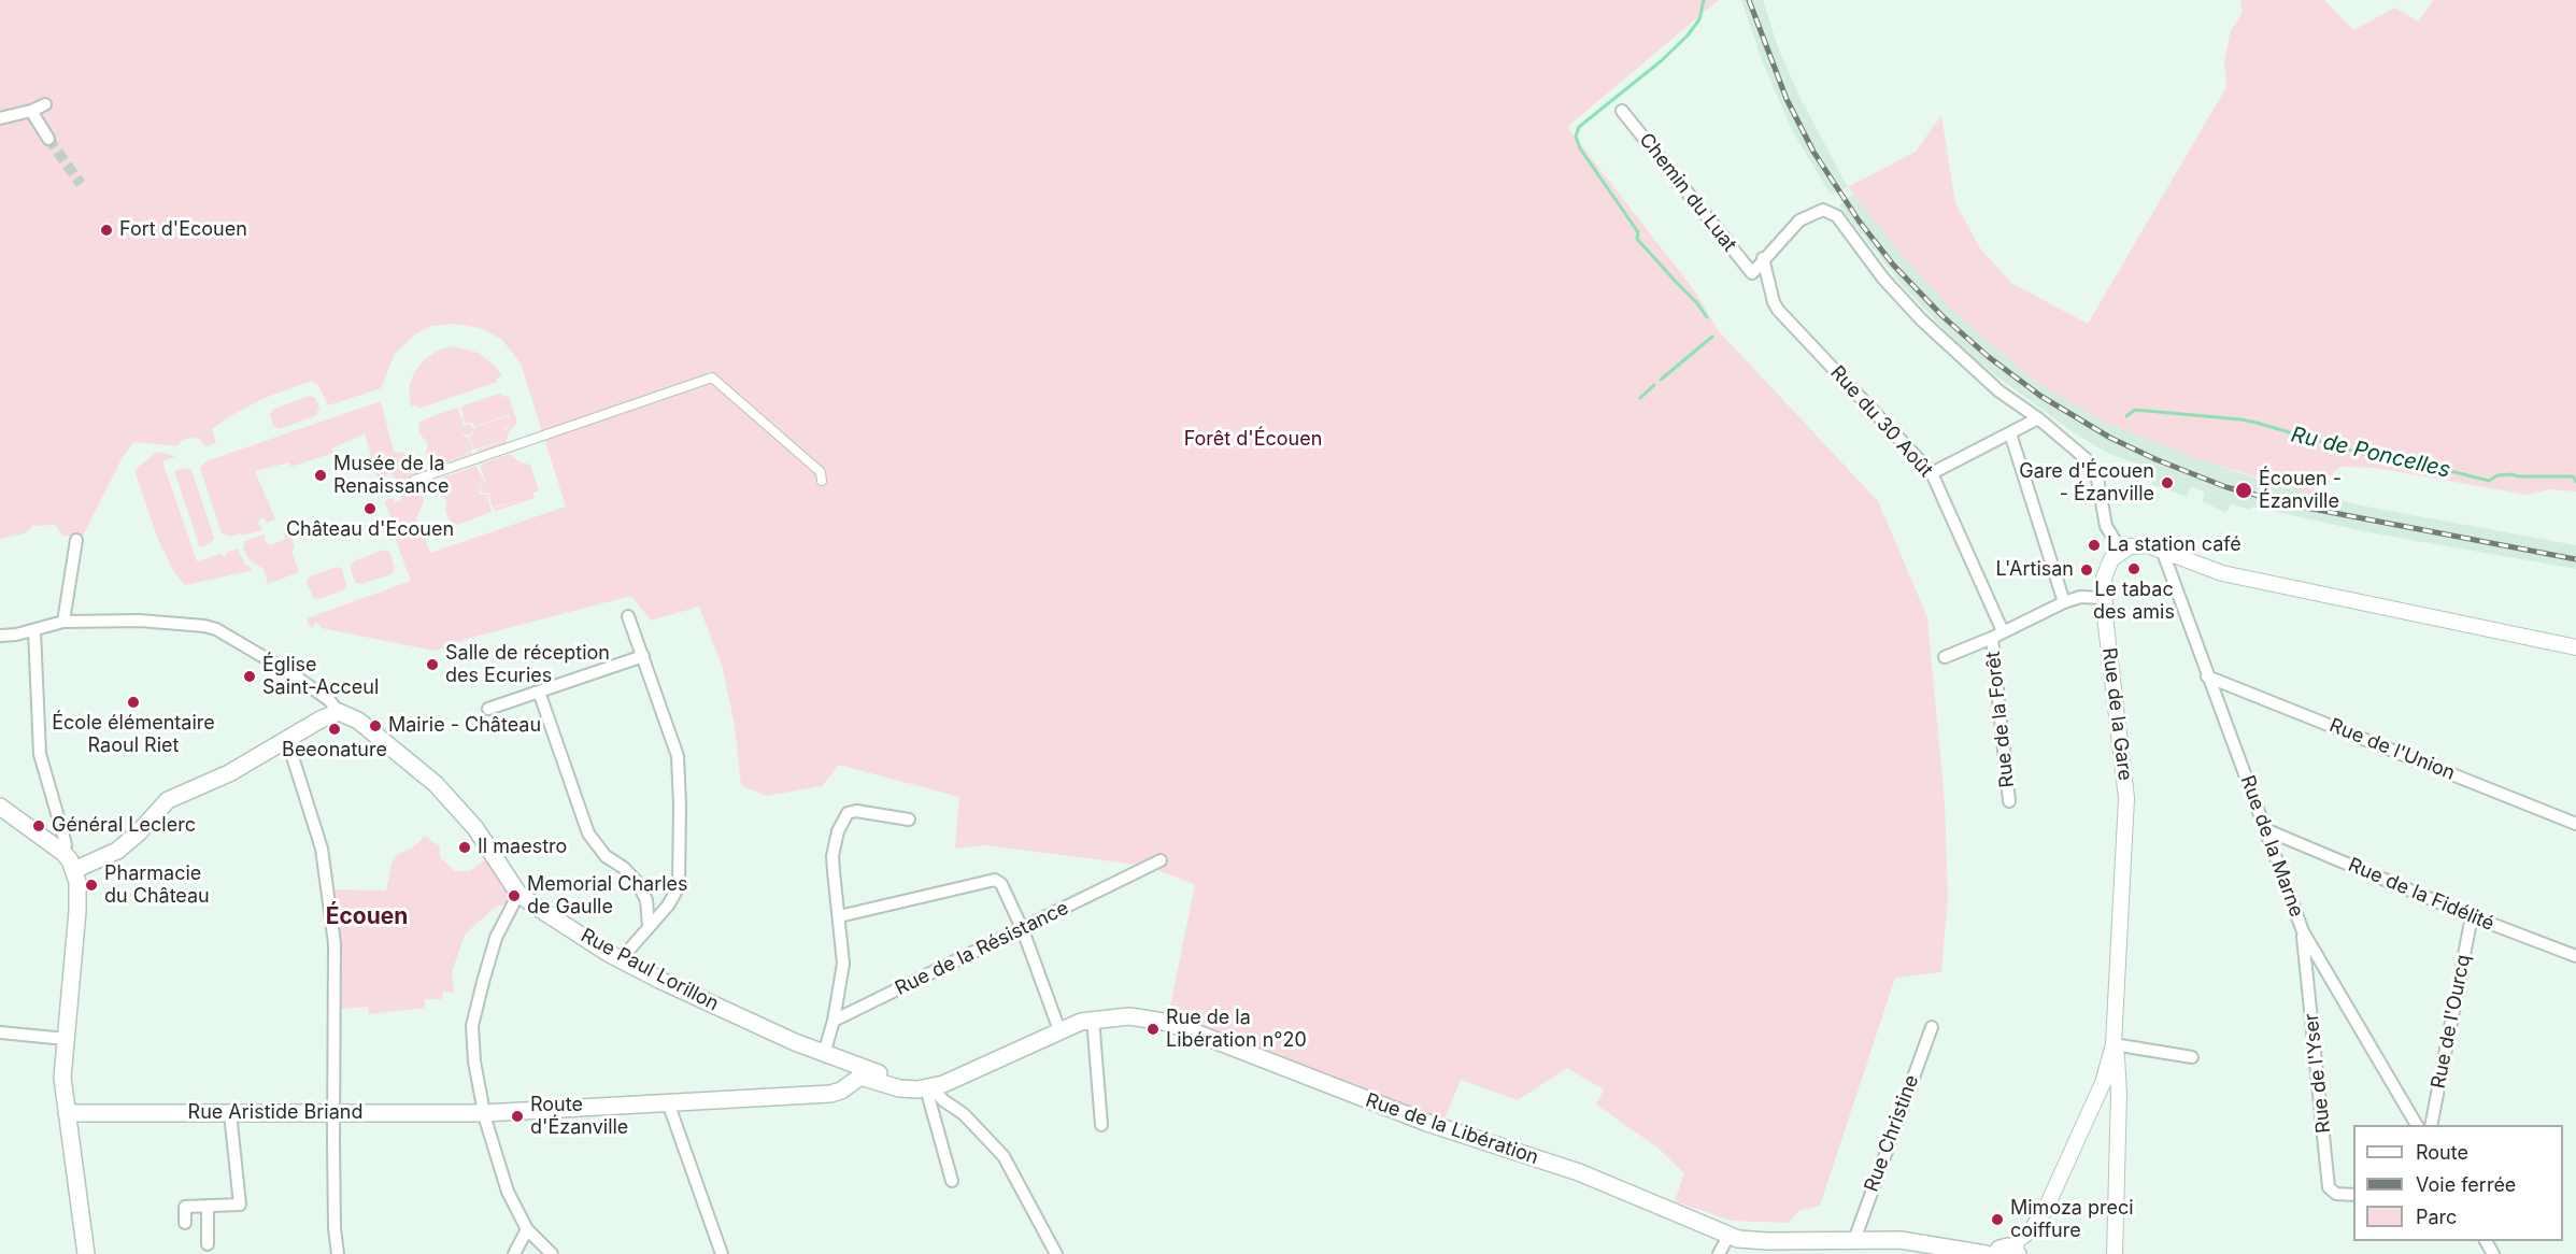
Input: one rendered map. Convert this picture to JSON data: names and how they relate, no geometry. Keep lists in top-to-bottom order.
{
  "streets": {
    "main road": ["Rue Paul Lorillon", "Rue Aristide Briand", "Rue de la Libération"],
    "street": [
      "Chemin du Luat",
      "Rue du 30 Août",
      "Rue de la Gare",
      "Rue de la Forêt",
      "Rue de l'Union",
      "Rue de la Marne",
      "Rue de la Fidélité",
      "Rue de la Résistance",
      "Rue de l'Ourcq",
      "Rue de l'Yser",
      "Rue Christine"
    ]
  },
  "crossings": [
    ["Chemin du Luat", "Rue du 30 Août"],
    ["Rue du 30 Août", "Rue de la Forêt"],
    ["Rue de l'Union", "Rue de la Marne"],
    ["Rue de la Marne", "Rue de la Fidélité"],
    ["Rue de la Marne", "Rue de l'Yser"],
    ["Rue de la Fidélité", "Rue de l'Ourcq"],
    ["Rue Paul Lorillon", "Rue de la Libération"],
    ["Rue de la Libération", "Rue Christine"]
  ],
  "districts": ["Écouen"],
  "water": ["Ru de Poncelles"],
  "parks": ["Forêt d'Écouen"],
  "places": [
    "Fort d'Ecouen",
    "Musée de la Renaissance",
    "Gare d'Écouen - Ézanville",
    "Écouen - Ézanville",
    "Château d'Ecouen",
    "La station café",
    "Le tabac des amis",
    "L'Artisan",
    "Salle de réception des Ecuries",
    "Église Saint-Acceul",
    "École élémentaire Raoul Riet",
    "Mairie - Château",
    "Beeonature",
    "Général Leclerc",
    "Il maestro",
    "Pharmacie du Château",
    "Memorial Charles de Gaulle",
    "Rue de la Libération n°20",
    "Route d'Ézanville",
    "Mimoza preci coiffure"
  ],
  "legend": ["Route", "Voie ferrée", "Parc"]
}
